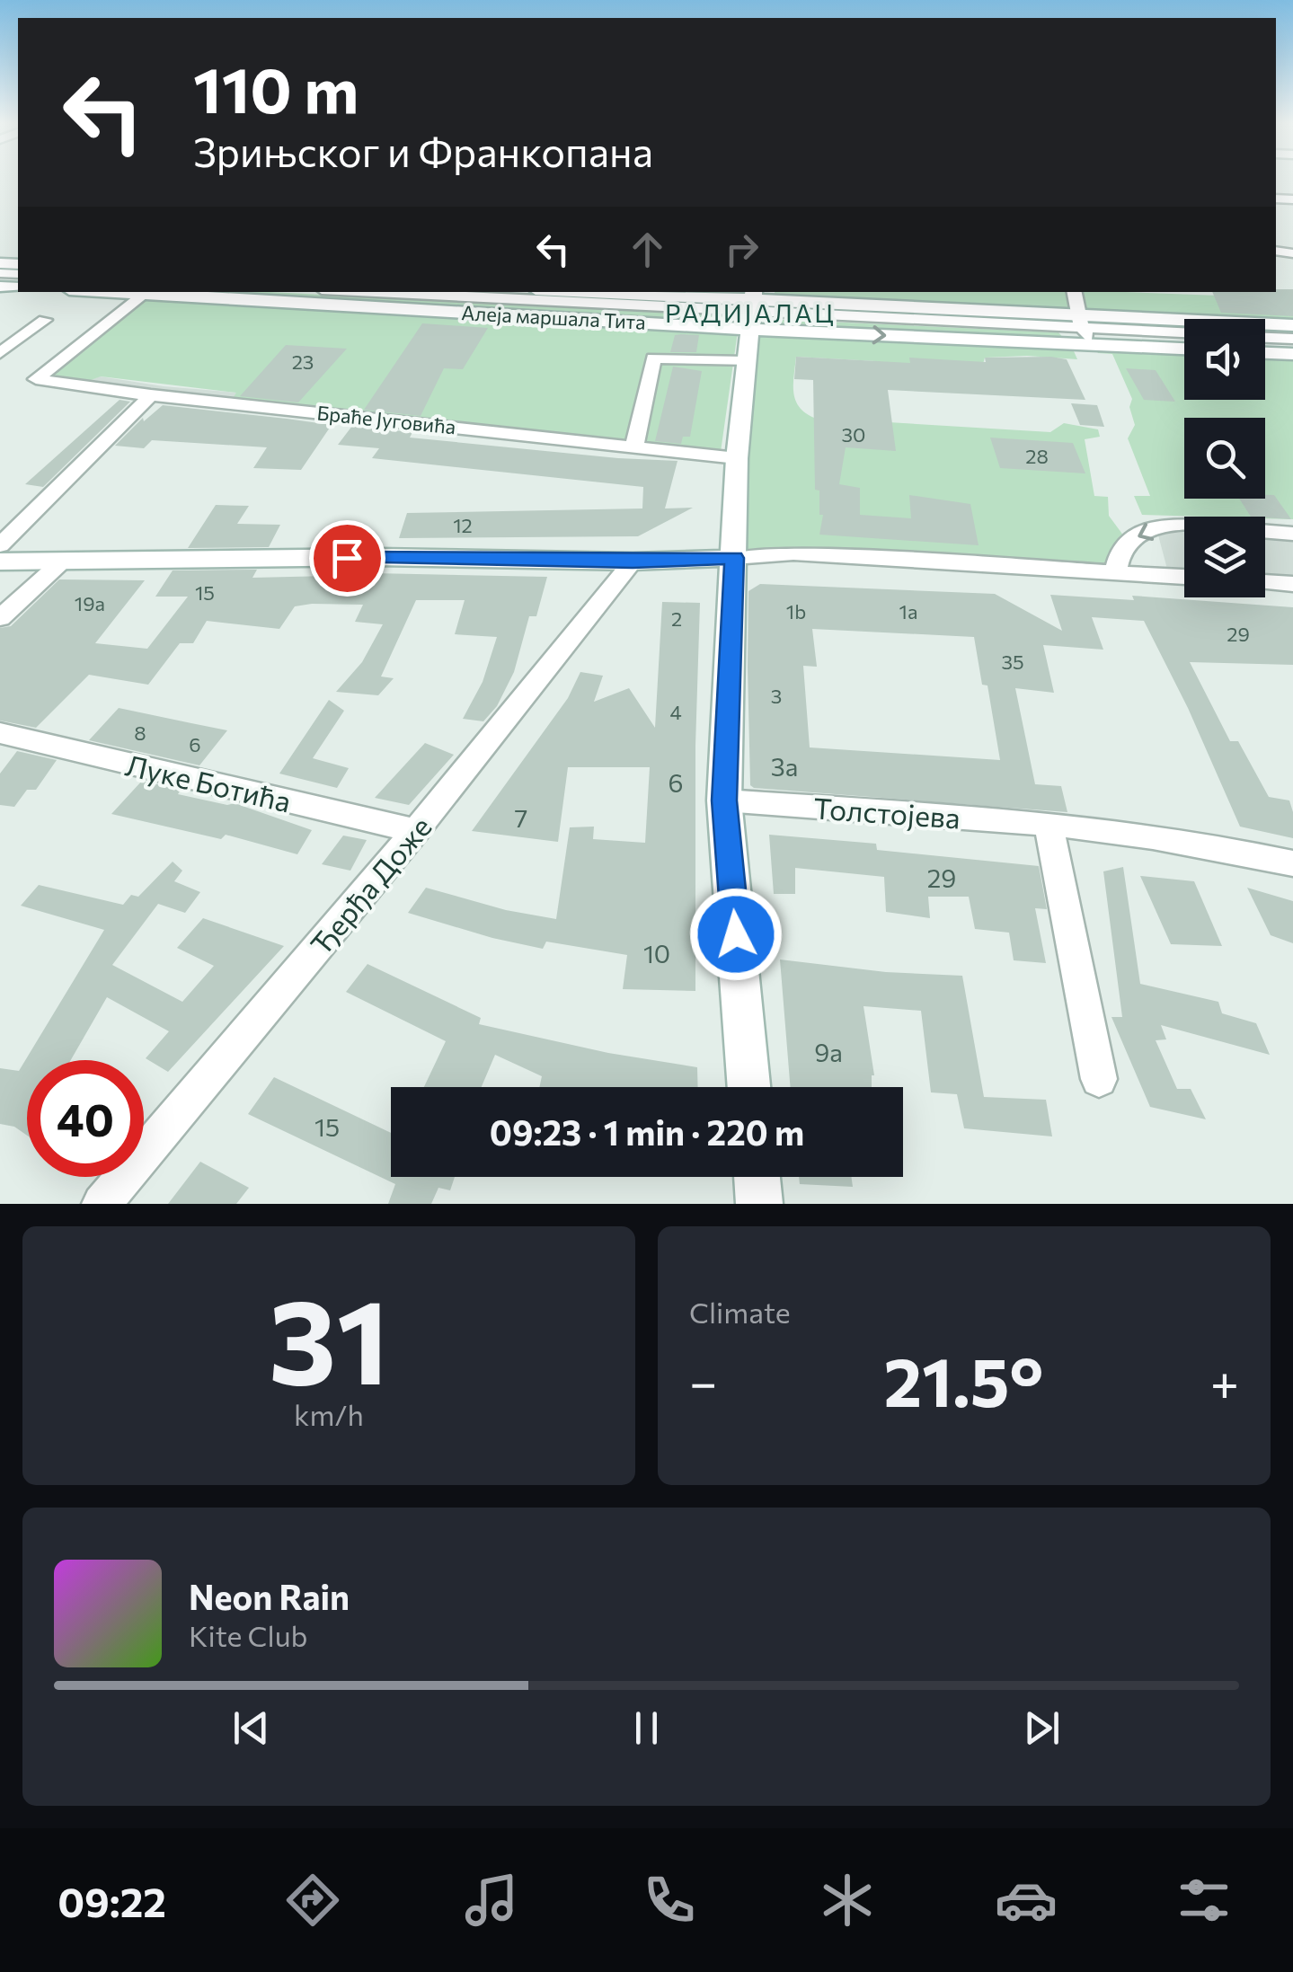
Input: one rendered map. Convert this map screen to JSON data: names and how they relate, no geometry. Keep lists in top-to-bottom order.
{
  "streets": {
    "street": [
      "Алеја маршала Тита",
      "Браће Југовића",
      "Луке Ботића",
      "Толстојева",
      "Ђерђа Доже"
    ]
  },
  "crossings": [
    ["Алеја маршала Тита", "Браће Југовића"],
    ["Луке Ботића", "Ђерђа Доже"]
  ],
  "districts": ["РАДИЈАЛАЦ"],
  "house_numbers": [
    "23",
    "30",
    "28",
    "12",
    "15",
    "19a",
    "1b",
    "1a",
    "2",
    "29",
    "35",
    "3",
    "4",
    "8",
    "6",
    "3a",
    "6",
    "7",
    "29",
    "10",
    "9a",
    "15"
  ],
  "page": {
    "turn": ["110 m", "Зрињског и Франкопана"],
    "limit": "40",
    "trip": "09:23 · 1 min · 220 m",
    "tile": [
      ["31", "km/h"],
      "Climate"
    ],
    "heat": ["−", "21.5°", "+"],
    "song": ["Neon Rain", "Kite Club"],
    "tabs": "09:22"
  }
}
